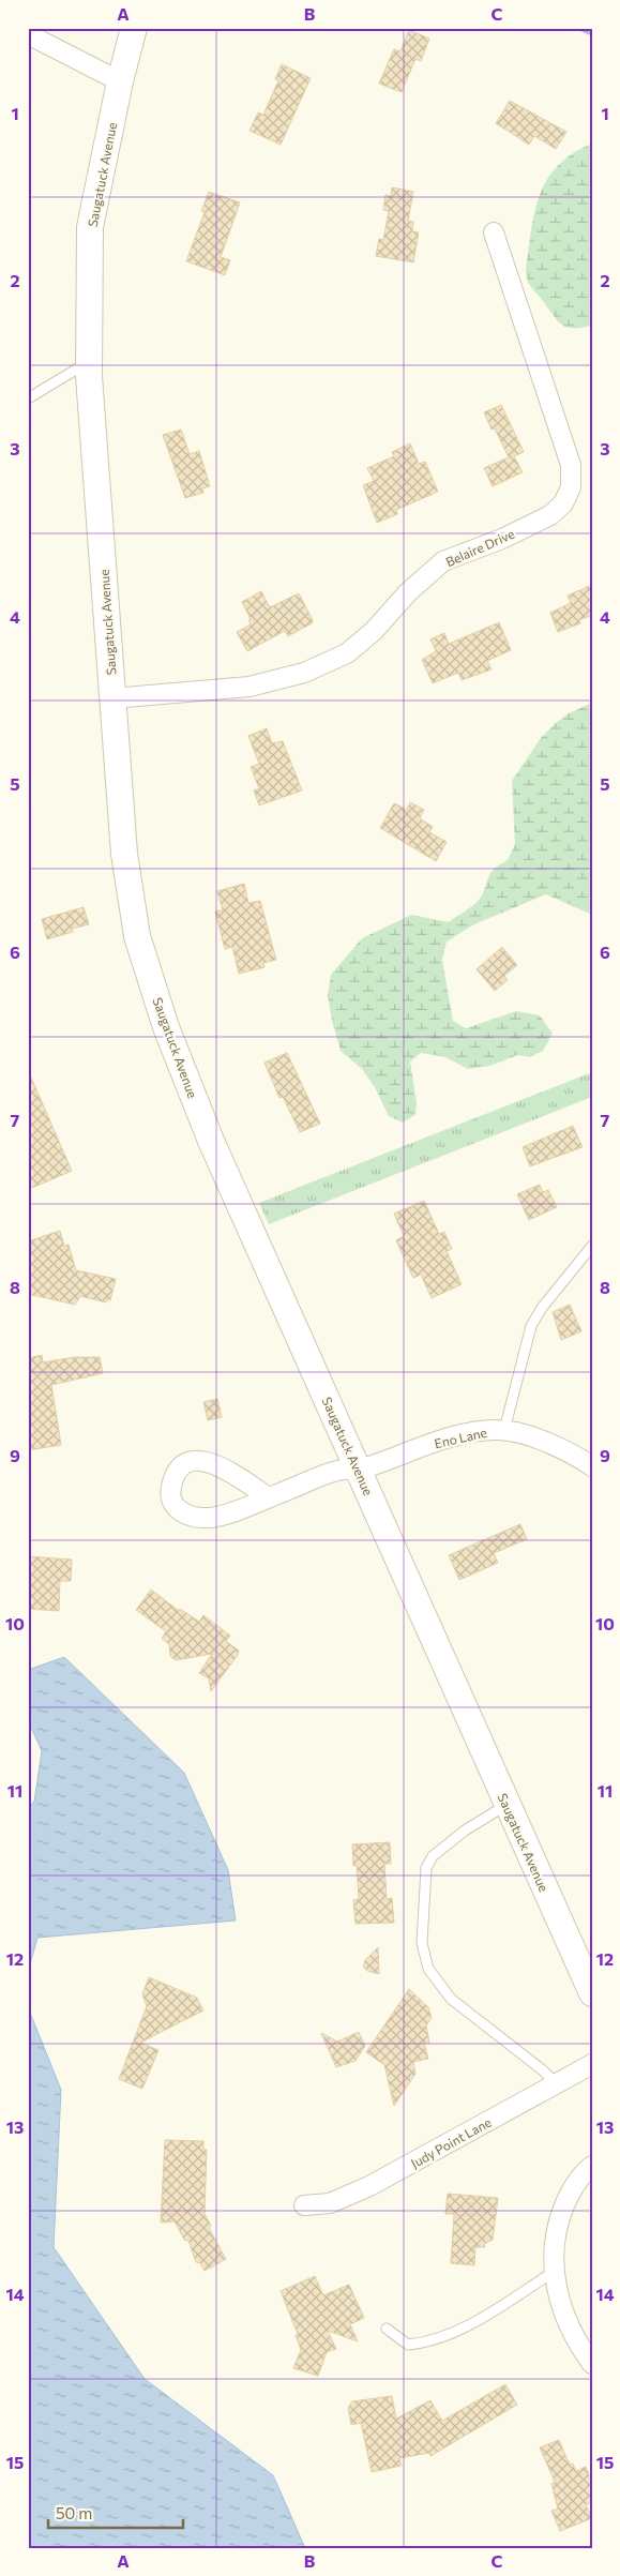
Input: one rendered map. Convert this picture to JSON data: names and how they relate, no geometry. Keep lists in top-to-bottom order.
{
  "streets": {
    "main road": ["Saugatuck Avenue"],
    "street": ["Belaire Drive", "Eno Lane", "Judy Point Lane"]
  },
  "crossings": [
    ["Saugatuck Avenue", "Belaire Drive"],
    ["Saugatuck Avenue", "Eno Lane"]
  ],
  "scale_bar": "50 m",
  "grid": {
    "columns": ["A", "B", "C"],
    "rows": [
      "1",
      "2",
      "3",
      "4",
      "5",
      "6",
      "7",
      "8",
      "9",
      "10",
      "11",
      "12",
      "13",
      "14",
      "15"
    ]
  }
}
